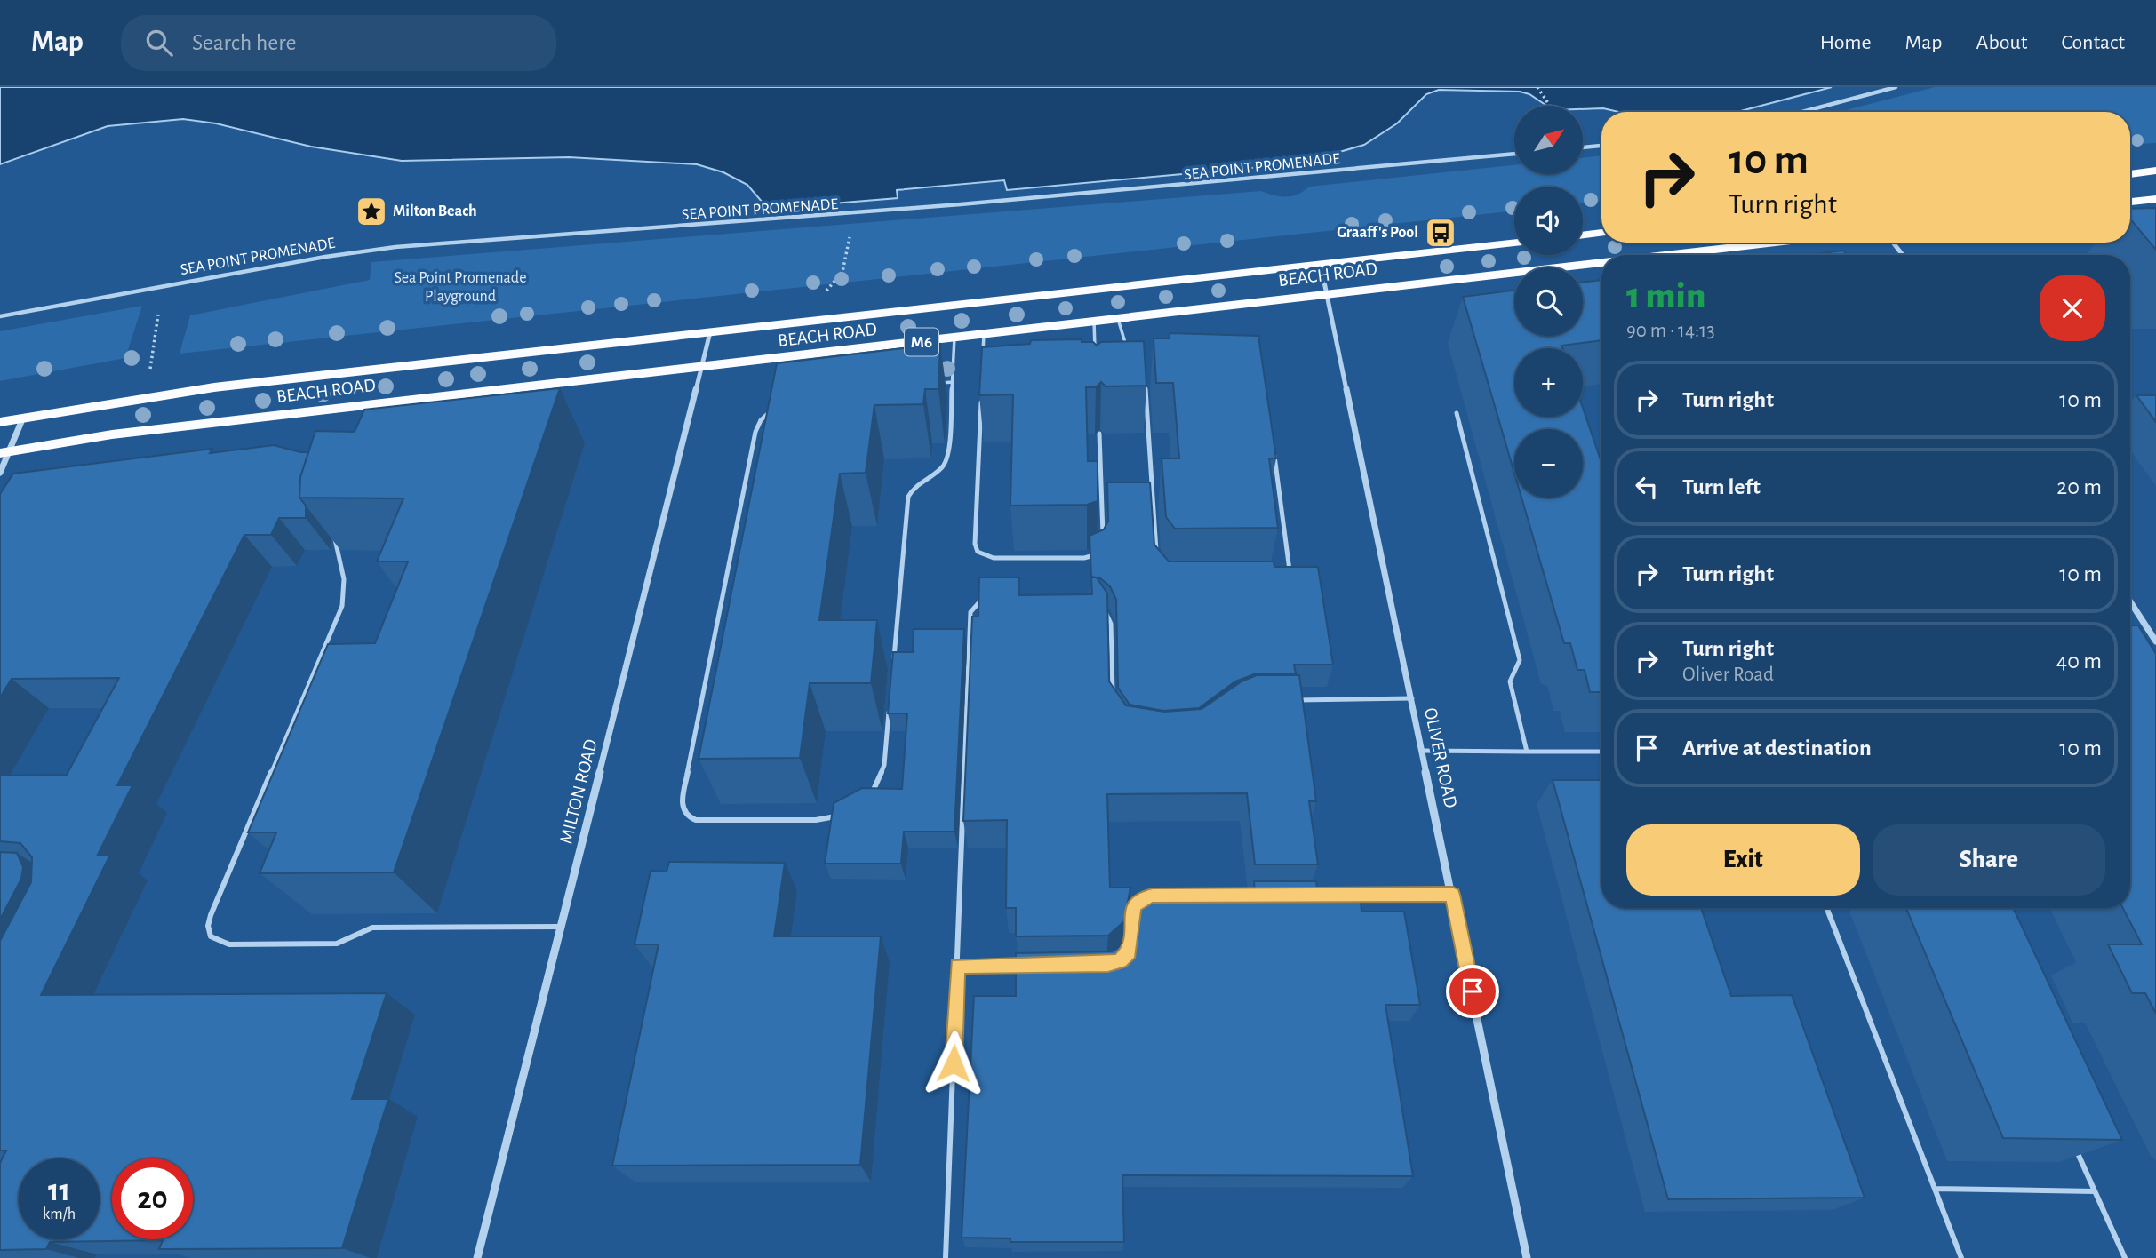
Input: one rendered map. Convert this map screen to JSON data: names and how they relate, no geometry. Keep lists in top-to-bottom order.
{
  "streets": {
    "main road": ["BEACH ROAD", "M6"],
    "street": ["SEA POINT PROMENADE", "OLIVER ROAD", "MILTON ROAD"]
  },
  "crossings": [
    ["BEACH ROAD", "OLIVER ROAD"],
    ["BEACH ROAD", "MILTON ROAD"]
  ],
  "parks": ["Sea Point Promenade Playground"],
  "places": {
    "place": ["Milton Beach"],
    "bus stop": ["Graaff's Pool"]
  },
  "north": "top right",
  "page": {
    "header": "Map",
    "search": "Search here",
    "nav": [
      "Home",
      "Map",
      "About",
      "Contact"
    ],
    "map_buttons": ["+", "−"],
    "turn": ["10 m", "Turn right"],
    "heading": ["1 min", "90 m · 14:13"],
    "list": [
      {
        "name": "Turn right",
        "value": "10 m"
      },
      {
        "name": "Turn left",
        "value": "20 m"
      },
      {
        "name": "Turn right",
        "value": "10 m"
      },
      {
        "name": "Turn right",
        "note": "Oliver Road",
        "value": "40 m"
      },
      {
        "name": "Arrive at destination",
        "value": "10 m"
      }
    ],
    "buttons": ["Exit", "Share"],
    "speed": "11 km/h",
    "limit": "20"
  }
}
